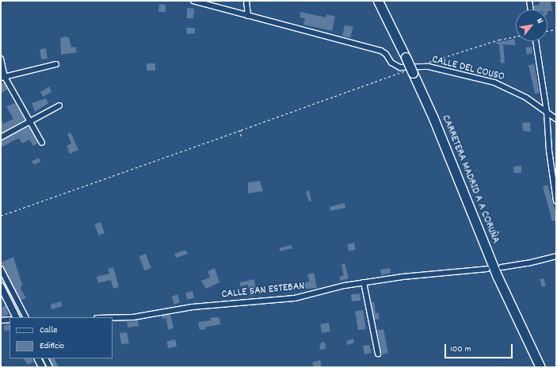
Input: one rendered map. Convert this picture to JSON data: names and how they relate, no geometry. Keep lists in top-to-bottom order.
{
  "streets": {
    "highway": ["CARRETERA MADRID A A CORUÑA"],
    "street": ["CALLE DEL COUSO", "CALLE SAN ESTEBAN"]
  },
  "legend": ["Calle", "Edificio"],
  "scale_bar": "100 m",
  "north": "top right"
}
